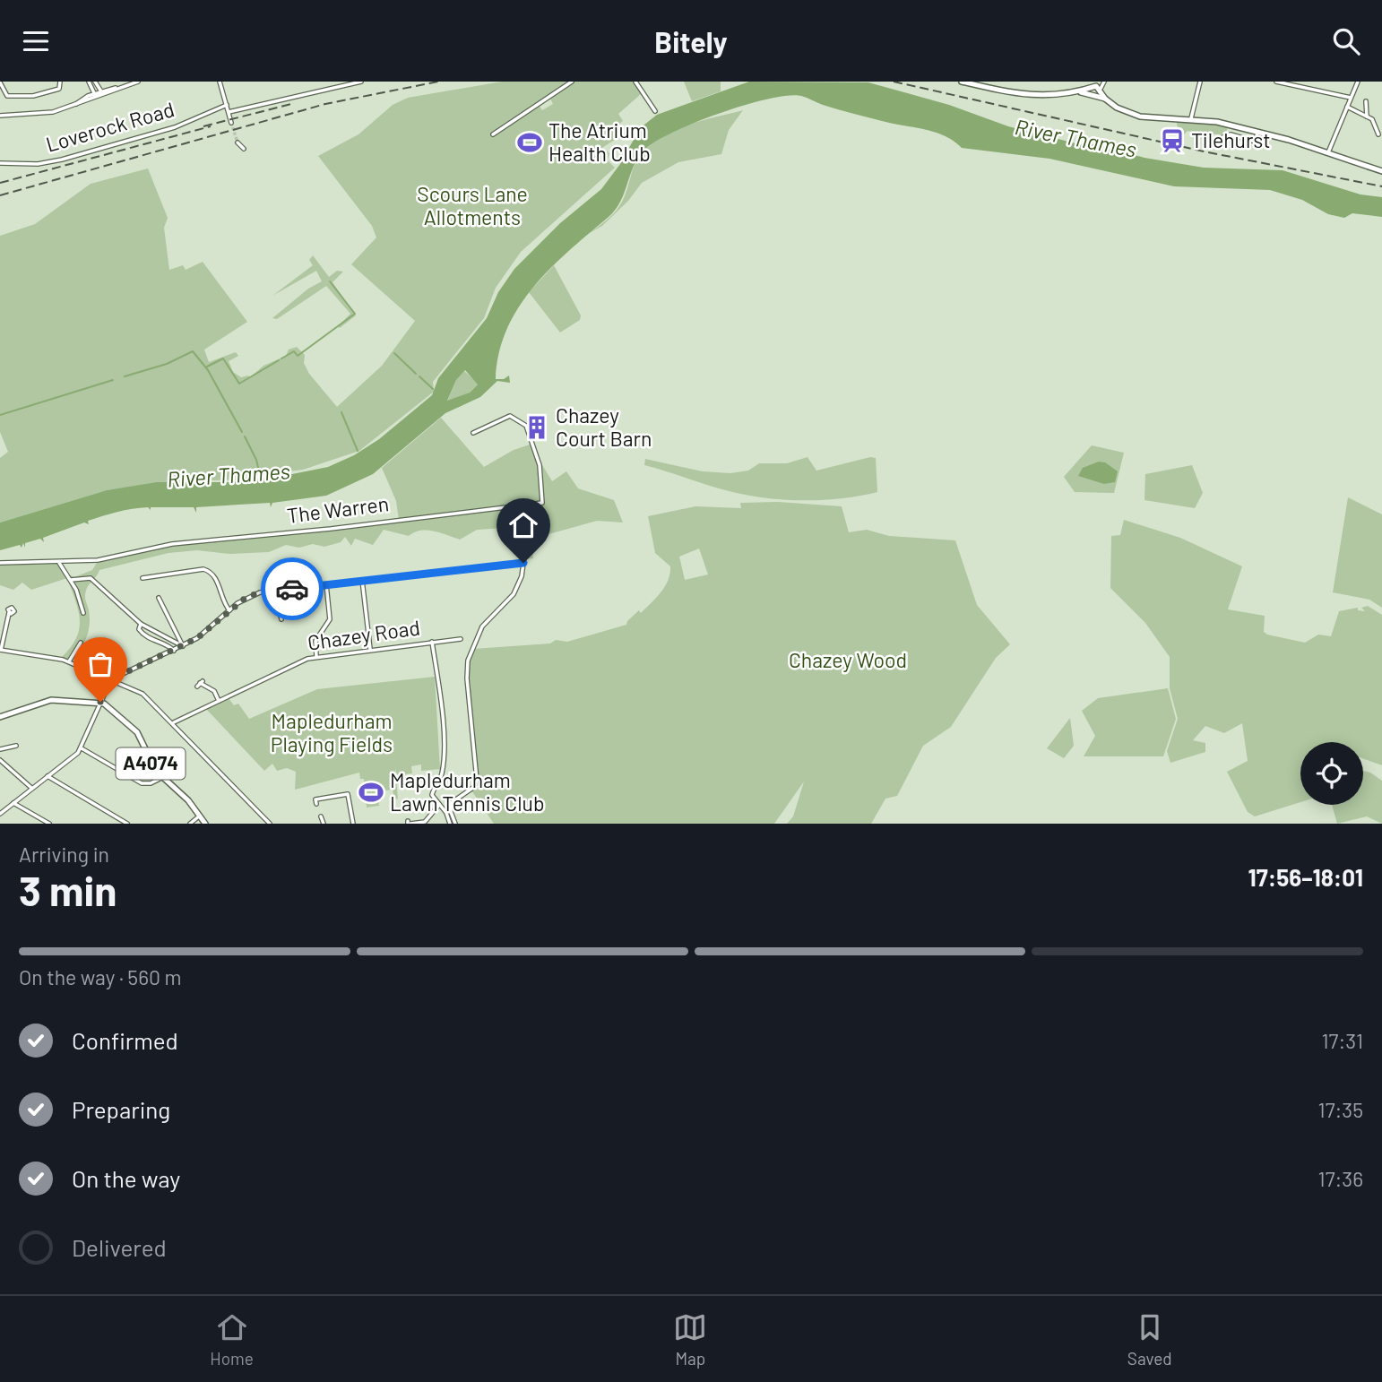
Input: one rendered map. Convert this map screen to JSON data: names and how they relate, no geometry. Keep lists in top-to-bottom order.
{
  "streets": {
    "main road": ["A4074"],
    "street": ["Loverock Road", "The Warren", "Chazey Road"]
  },
  "water": ["River Thames"],
  "parks": ["Scours Lane Allotments", "Chazey Wood", "Mapledurham Playing Fields"],
  "places": {
    "station": ["Tilehurst"],
    "sports": ["The Atrium Health Club", "Mapledurham Lawn Tennis Club"],
    "building": ["Chazey Court Barn"]
  },
  "page": {
    "header": "Bitely",
    "heading": ["3 min", "Arriving in", "17:56–18:01"],
    "bar": "On the way · 560 m",
    "list": [
      ["Confirmed", "17:31"],
      ["Preparing", "17:35"],
      ["On the way", "17:36"],
      "Delivered"
    ],
    "tabs": ["Home", "Map", "Saved"]
  }
}
